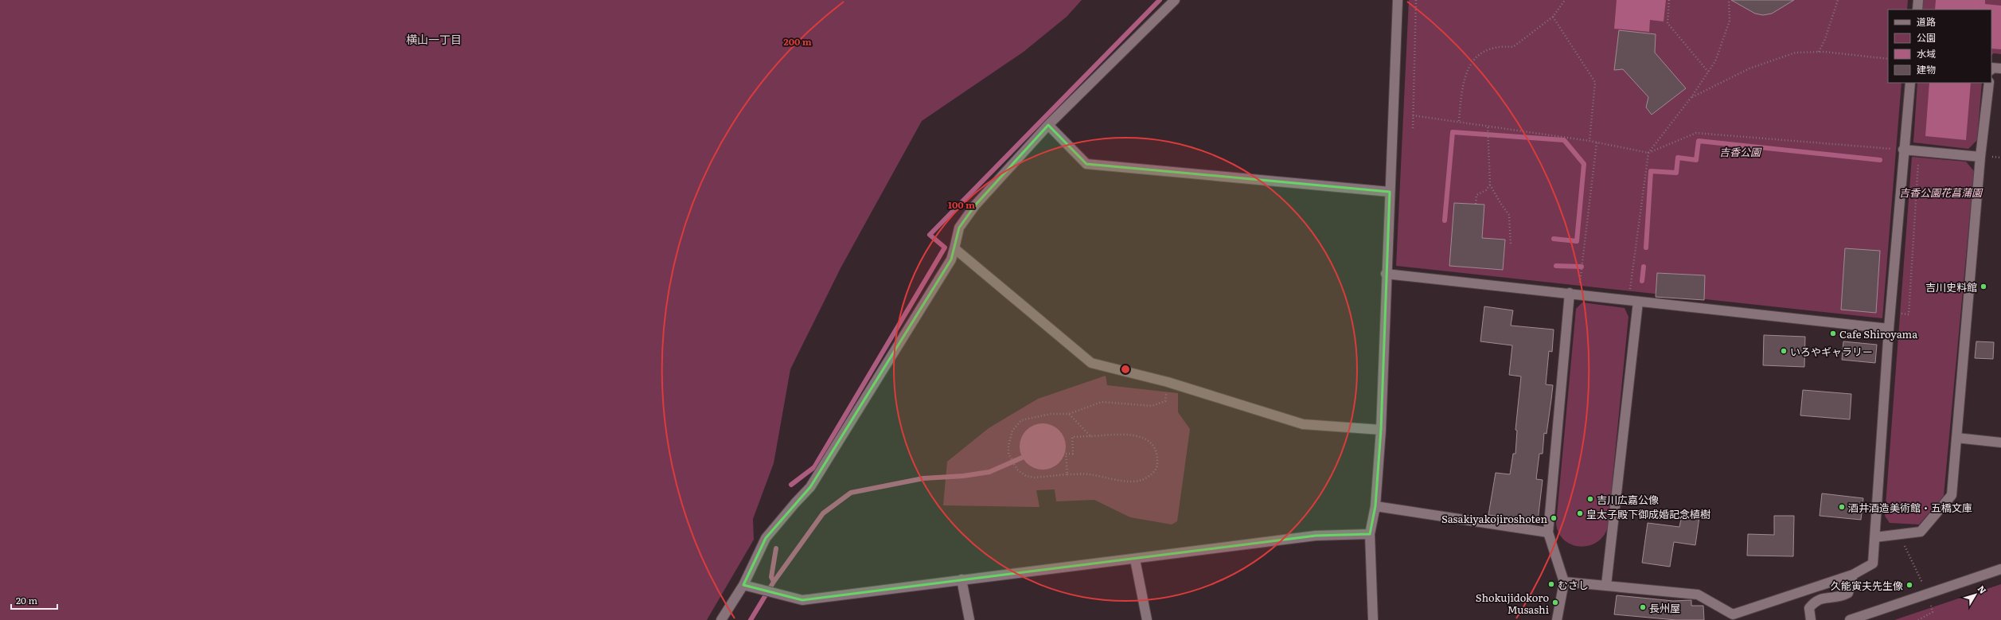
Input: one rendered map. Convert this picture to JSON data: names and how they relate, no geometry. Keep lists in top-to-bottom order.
{
  "districts": ["横山一丁目"],
  "parks": ["吉香公園", "吉香公園花菖蒲園"],
  "places": [
    "吉川史料館",
    "Cafe Shiroyama",
    "いろやギャラリー",
    "吉川広嘉公像",
    "酒井酒造美術館・五橋文庫",
    "皇太子殿下御成婚記念植樹",
    "Sasakiyakojiroshoten",
    "むさし",
    "久能寅夫先生像",
    "Shokujidokoro Musashi",
    "長州屋"
  ],
  "legend": [
    "道路",
    "公園",
    "水域",
    "建物"
  ],
  "scale_bar": "20 m",
  "north": "top right",
  "rings": ["200 m", "100 m"]
}
